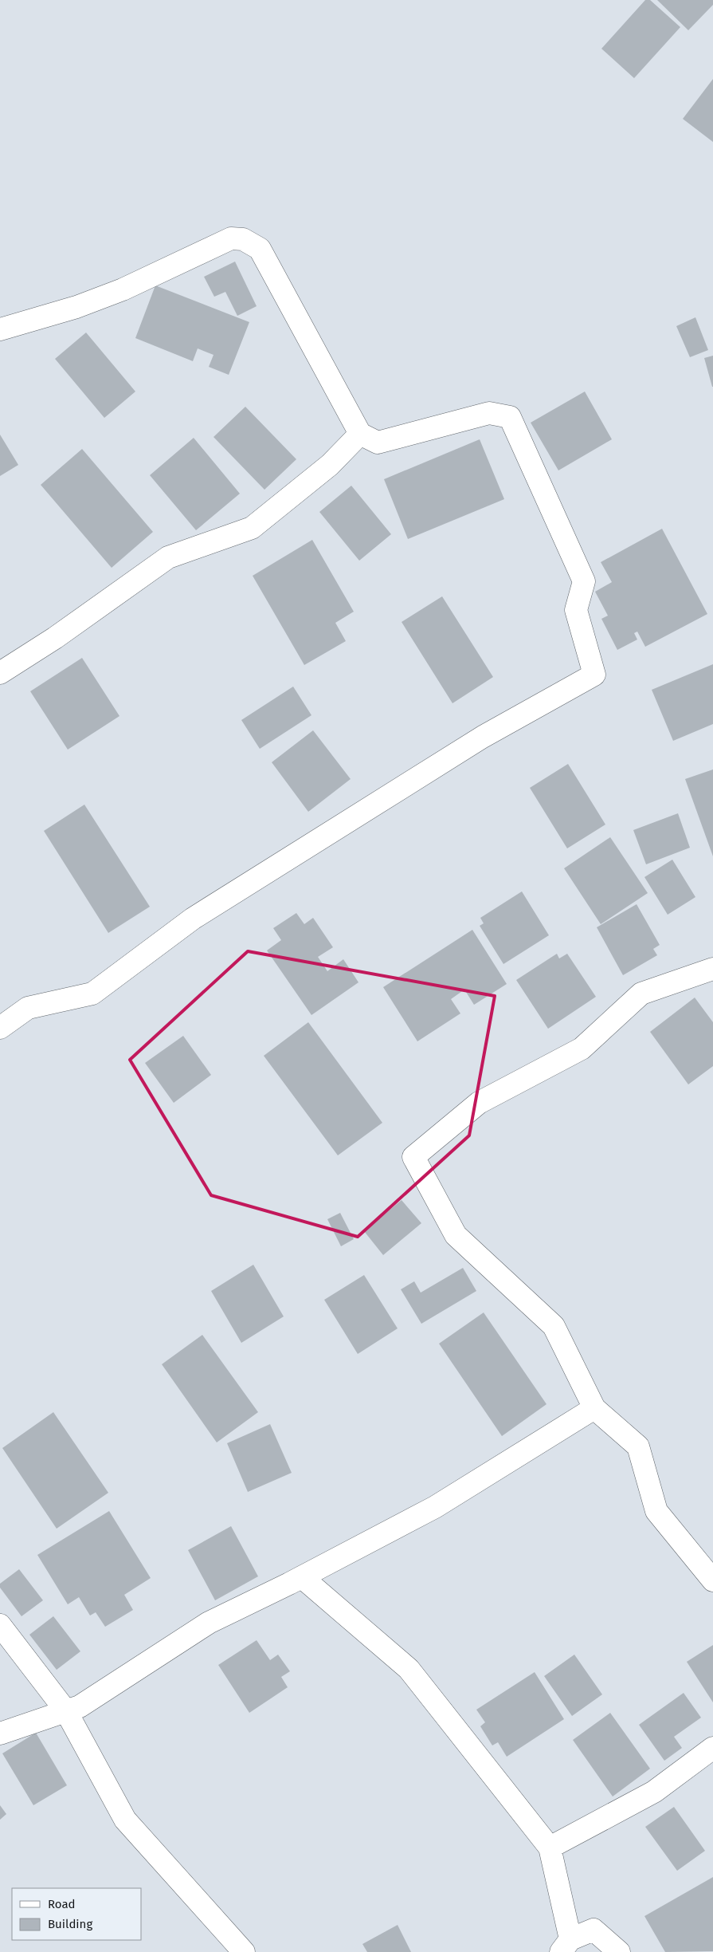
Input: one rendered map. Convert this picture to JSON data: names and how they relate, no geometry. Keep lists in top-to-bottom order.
{
  "legend": ["Road", "Building"]
}
